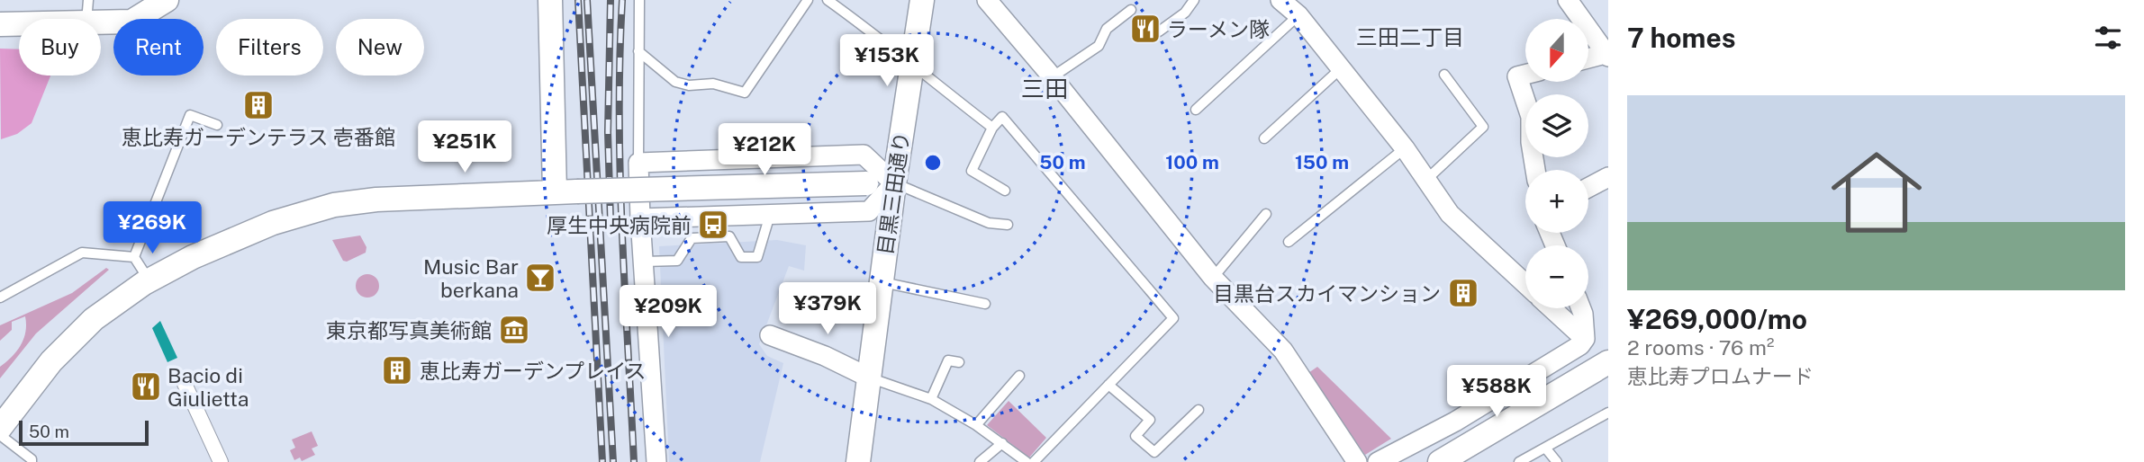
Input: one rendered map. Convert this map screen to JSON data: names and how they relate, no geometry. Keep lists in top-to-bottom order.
{
  "streets": {
    "street": ["目黒三田通り"]
  },
  "districts": ["三田二丁目", "三田"],
  "places": {
    "restaurant": ["ラーメン隊", "Bacio di Giulietta"],
    "building": ["恵比寿ガーデンテラス 壱番館", "目黒台スカイマンション", "恵比寿ガーデンプレイス"],
    "bus stop": ["厚生中央病院前"],
    "bar": ["Music Bar berkana"],
    "museum": ["東京都写真美術館"]
  },
  "scale_bar": "50 m",
  "north": "bottom",
  "page": {
    "heading": "7 homes",
    "map_buttons": ["+", "−"],
    "chip": [
      "Buy",
      "Rent",
      "Filters",
      "New"
    ],
    "price": [
      "¥153K",
      "¥251K",
      "¥212K",
      "¥269K",
      "¥379K",
      "¥209K",
      "¥588K"
    ],
    "list": [
      {
        "name": "¥269,000/mo",
        "note": "2 rooms · 76 m² · 恵比寿プロムナード"
      }
    ],
    "scale": "50 m"
  },
  "rings": ["50 m", "100 m", "150 m"]
}
